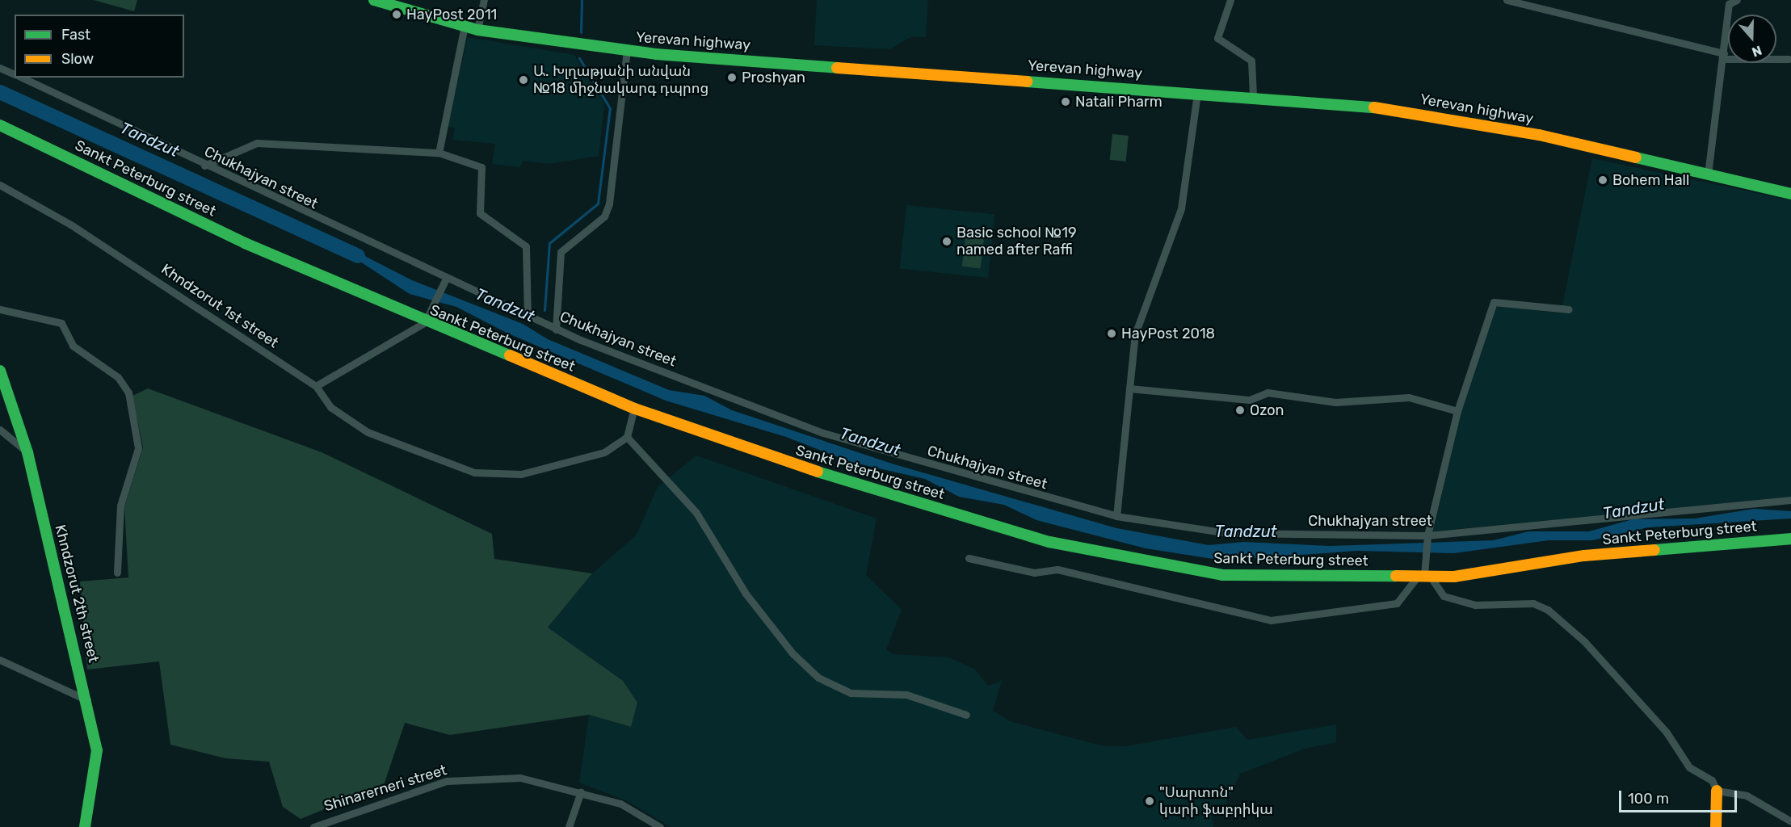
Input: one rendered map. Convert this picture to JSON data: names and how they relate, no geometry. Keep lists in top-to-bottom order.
{
  "streets": {
    "main road": ["Yerevan highway", "Sankt Peterburg street", "Khndzorut 2th street"],
    "street": ["Chukhajyan street", "Khndzorut 1st street", "Shinarerneri street"]
  },
  "water": ["Tandzut"],
  "places": [
    "HayPost 2011",
    "Proshyan",
    "Ա. Խլղաթյանի անվան №18 միջնակարգ դպրոց",
    "Natali Pharm",
    "Bohem Hall",
    "Basic school №19 named after Raffi",
    "HayPost 2018",
    "Ozon",
    "\"Սարտոն\" կարի ֆաբրիկա"
  ],
  "legend": ["Fast", "Slow"],
  "scale_bar": "100 m",
  "north": "bottom"
}
